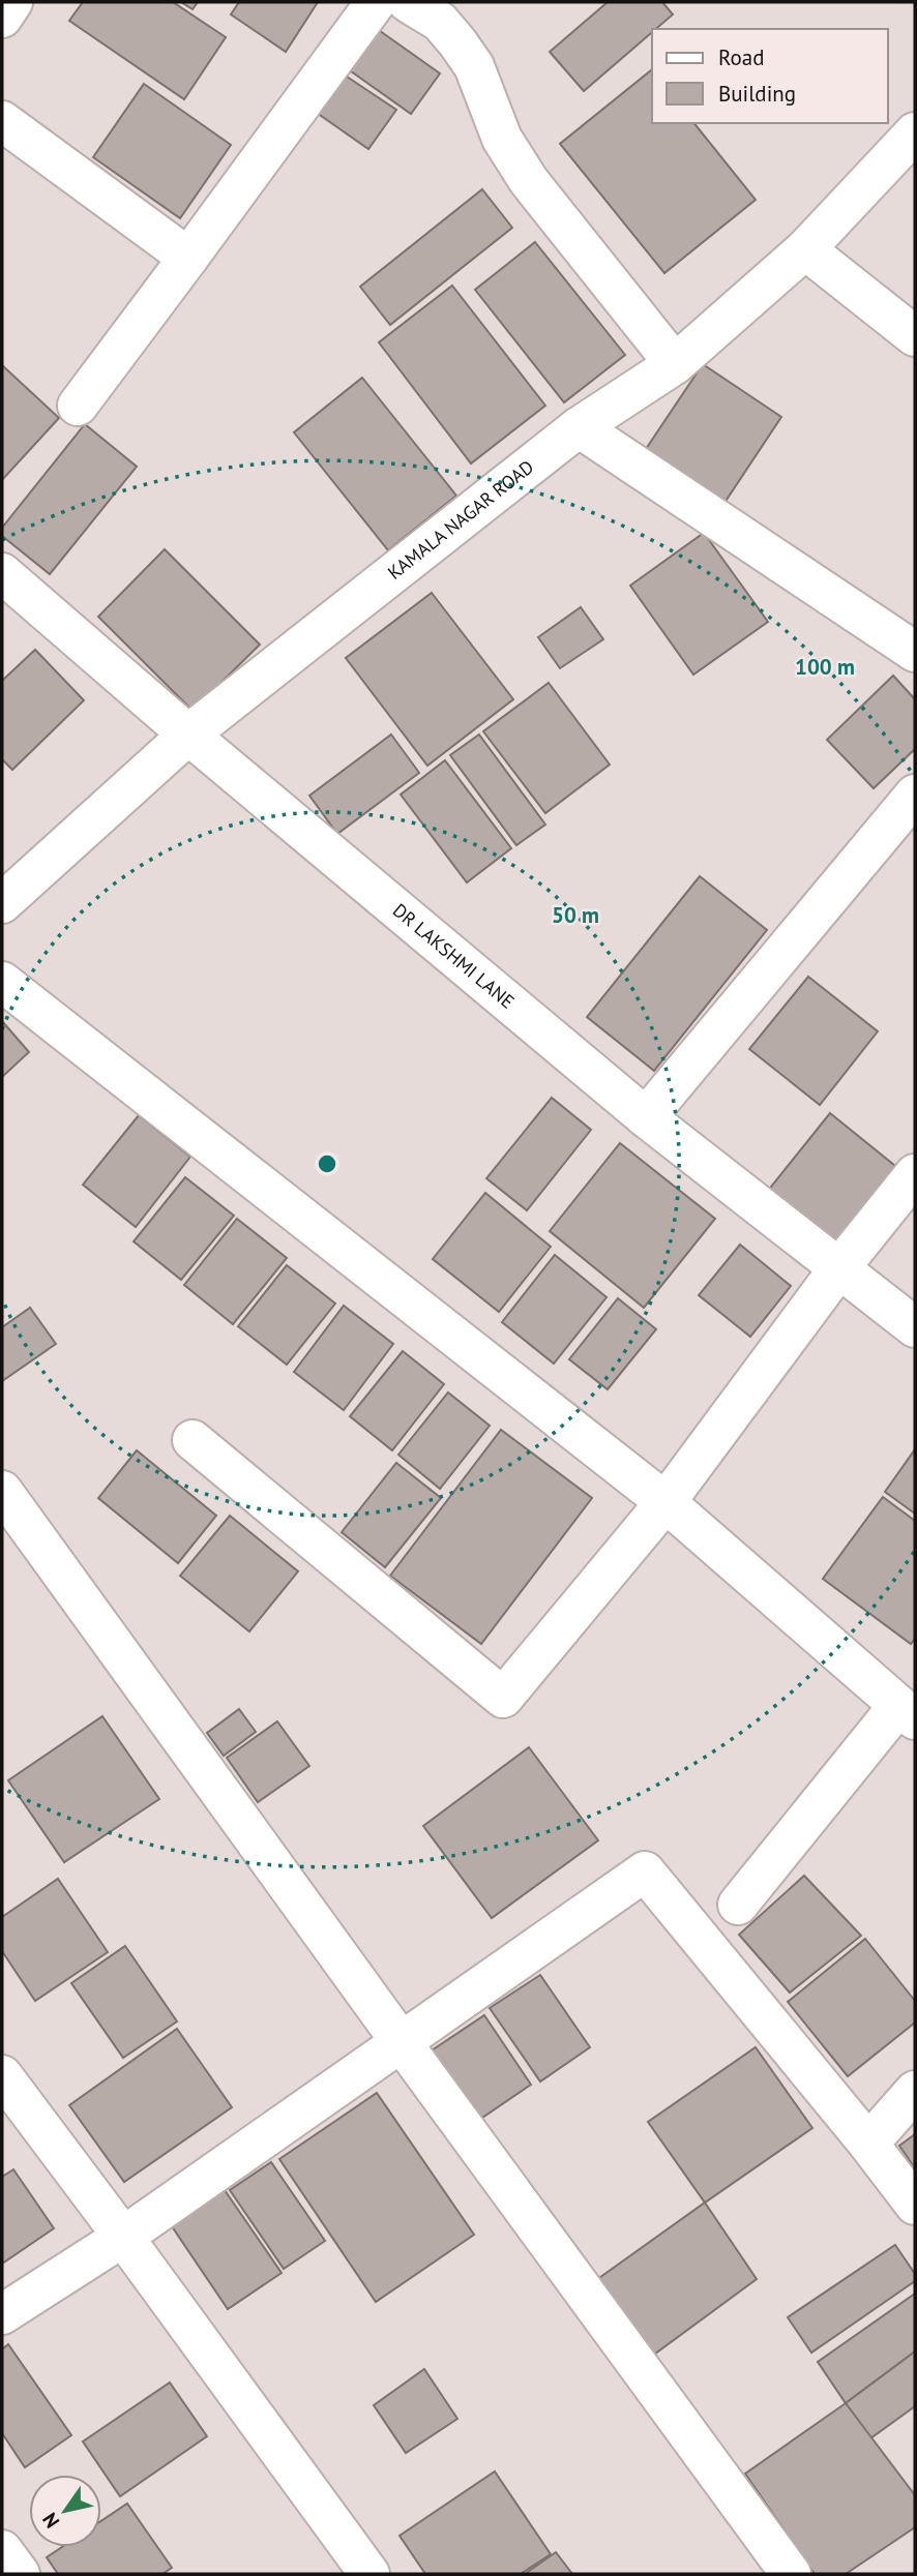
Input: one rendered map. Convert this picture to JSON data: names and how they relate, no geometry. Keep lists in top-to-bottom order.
{
  "streets": {
    "street": ["KAMALA NAGAR ROAD", "DR LAKSHMI LANE"]
  },
  "crossings": [
    ["KAMALA NAGAR ROAD", "DR LAKSHMI LANE"]
  ],
  "legend": ["Road", "Building"],
  "north": "bottom left",
  "rings": ["100 m", "50 m"]
}
